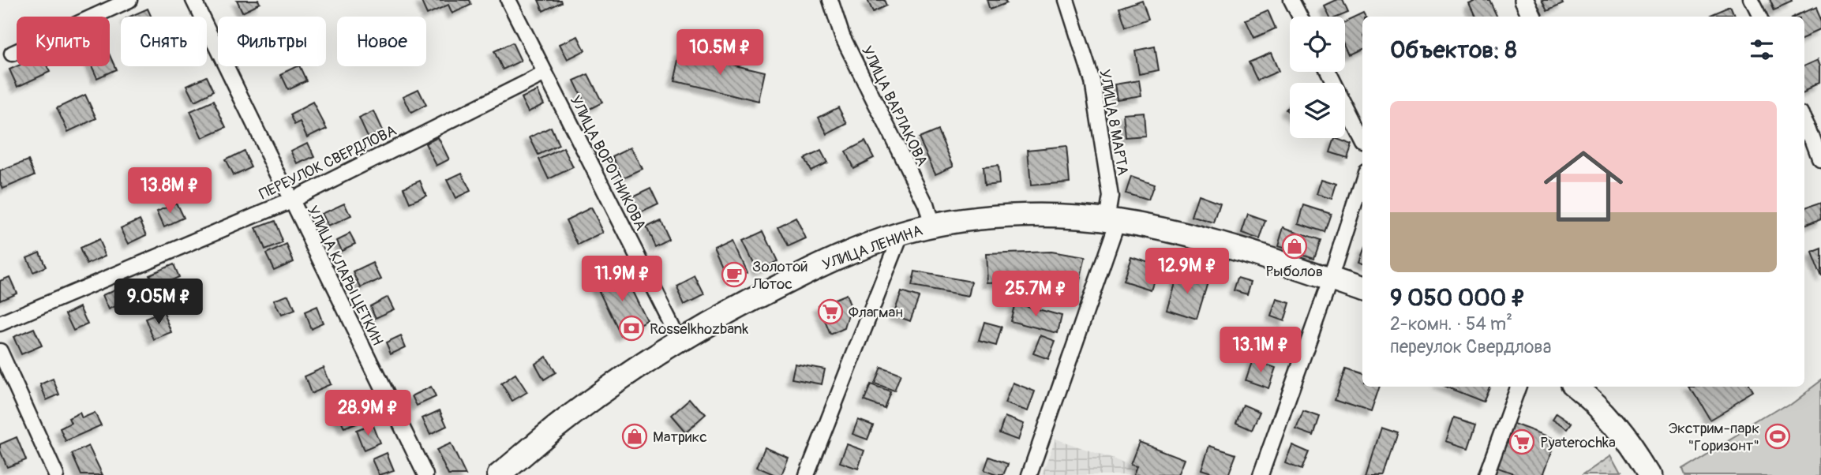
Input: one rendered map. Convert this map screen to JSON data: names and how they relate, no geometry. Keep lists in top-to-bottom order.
{
  "streets": {
    "main road": ["УЛИЦА ЛЕНИНА"],
    "street": [
      "УЛИЦА ВАРЛАКОВА",
      "УЛИЦА 8 МАРТА",
      "ПЕРЕУЛОК СВЕРДЛОВА",
      "УЛИЦА ВОРОТНИКОВА",
      "УЛИЦА КЛАРЫ ЦЕТКИН"
    ]
  },
  "crossings": [
    ["УЛИЦА ВАРЛАКОВА", "УЛИЦА ЛЕНИНА"],
    ["УЛИЦА 8 МАРТА", "УЛИЦА ЛЕНИНА"],
    ["ПЕРЕУЛОК СВЕРДЛОВА", "УЛИЦА ВОРОТНИКОВА"],
    ["ПЕРЕУЛОК СВЕРДЛОВА", "УЛИЦА КЛАРЫ ЦЕТКИН"],
    ["УЛИЦА ВОРОТНИКОВА", "УЛИЦА ЛЕНИНА"]
  ],
  "places": {
    "shop": ["Рыболов", "Матрикс"],
    "cafe": ["Золотой Лотос"],
    "supermarket": ["Флагман", "Pyaterochka"],
    "bank": ["Rosselkhozbank"],
    "sports": ["Экстрим-парк \"Горизонт\""]
  },
  "page": {
    "chip": [
      "Купить",
      "Снять",
      "Фильтры",
      "Новое"
    ],
    "heading": "Объектов: 8",
    "price": [
      "10.5M ₽",
      "13.8M ₽",
      "12.9M ₽",
      "11.9M ₽",
      "25.7M ₽",
      "9.05M ₽",
      "13.1M ₽",
      "28.9M ₽"
    ],
    "list": [
      {
        "name": "9 050 000 ₽",
        "note": "2-комн. · 54 m² · переулок Свердлова"
      }
    ]
  }
}
